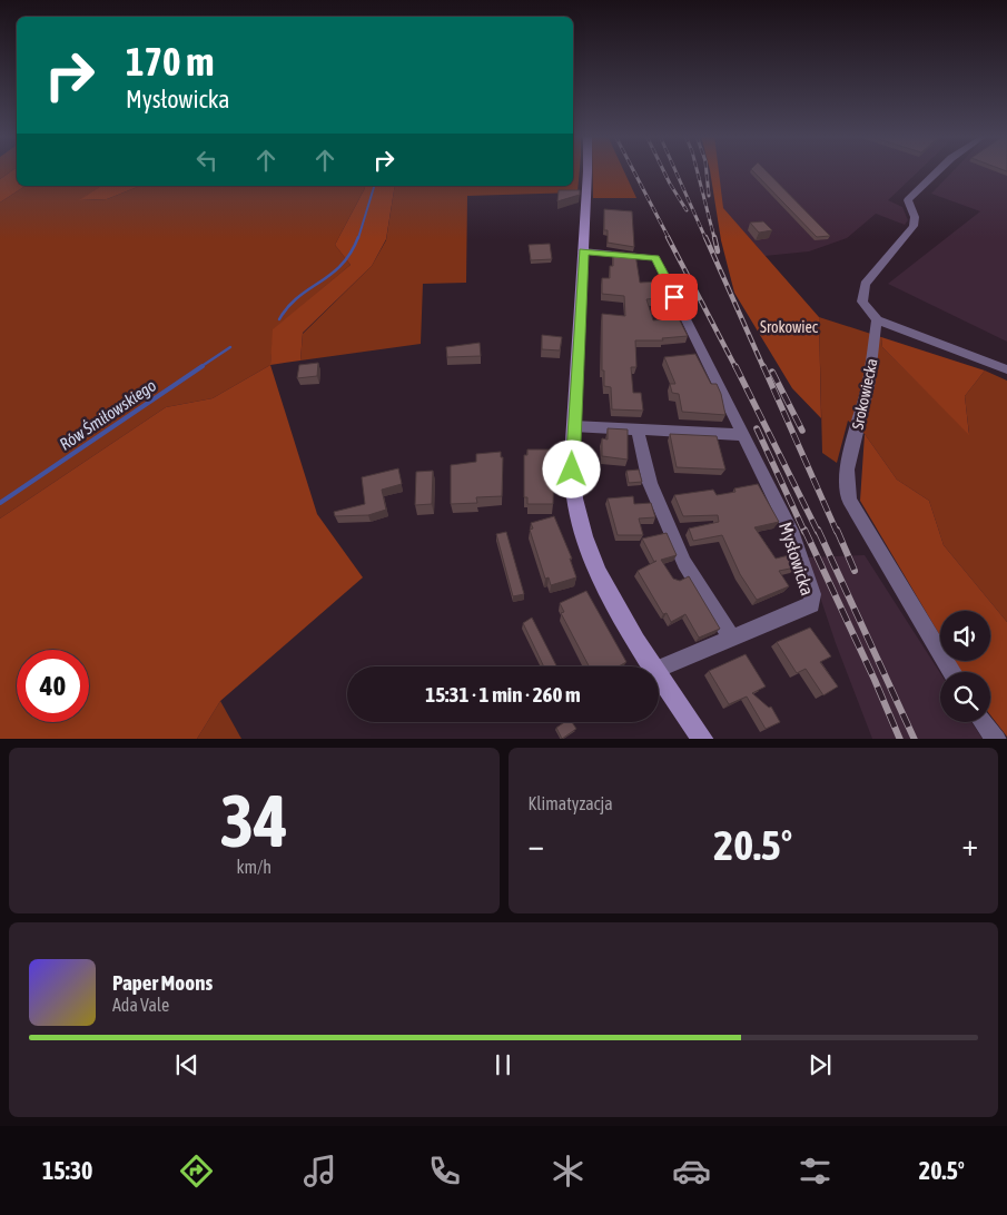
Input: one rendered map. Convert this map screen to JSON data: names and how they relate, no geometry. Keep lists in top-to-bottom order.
{
  "streets": {
    "street": ["Srokowiecka", "Mysłowicka"]
  },
  "water": ["Rów Śmiłowskiego"],
  "parks": ["Srokowiec"],
  "page": {
    "turn": ["170 m", "Mysłowicka"],
    "limit": "40",
    "trip": "15:31 · 1 min · 260 m",
    "tile": [
      ["34", "km/h"],
      "Klimatyzacja"
    ],
    "heat": ["−", "20.5°", "+"],
    "song": ["Paper Moons", "Ada Vale"],
    "tabs": ["15:30", "20.5°"]
  }
}
